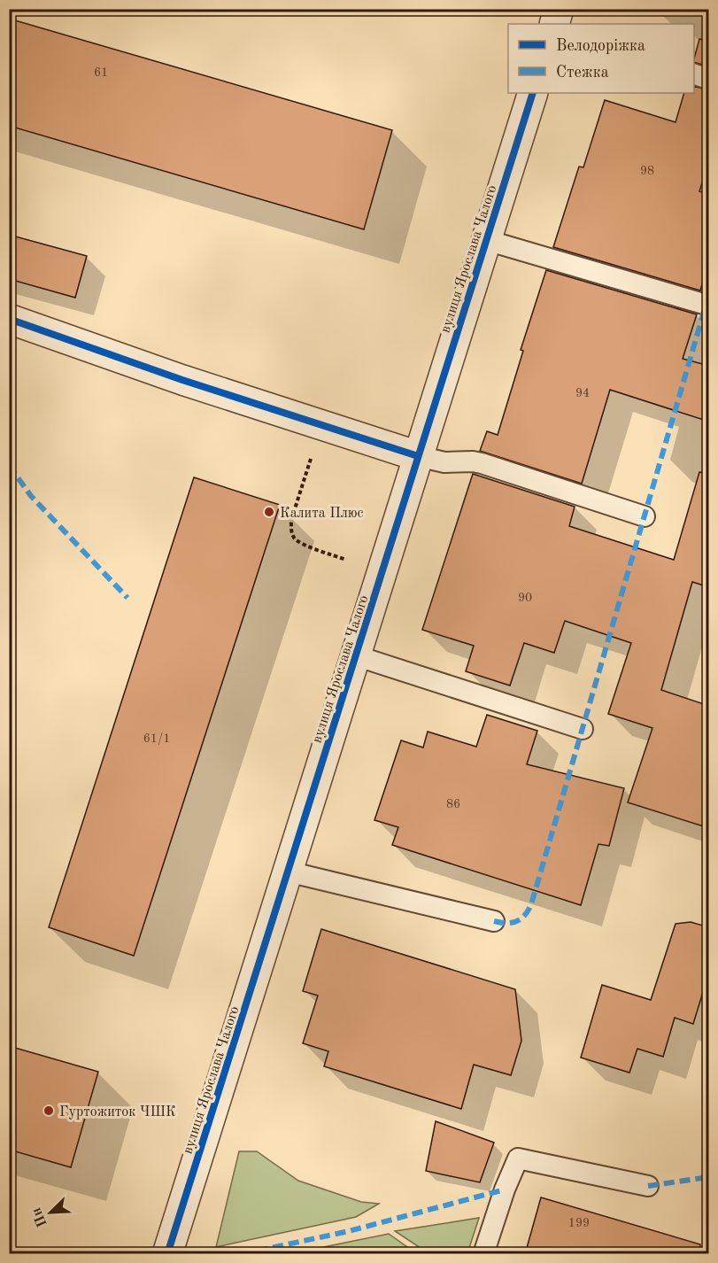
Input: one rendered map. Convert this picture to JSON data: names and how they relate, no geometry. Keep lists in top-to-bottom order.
{
  "streets": {
    "street": ["вулиця Ярослава Чалого"]
  },
  "places": ["Калита Плюс", "Гуртожиток ЧШК"],
  "house_numbers": [
    "61",
    "98",
    "94",
    "90",
    "61/1",
    "86",
    "199"
  ],
  "legend": ["Велодоріжка", "Стежка"],
  "north": "bottom left"
}
